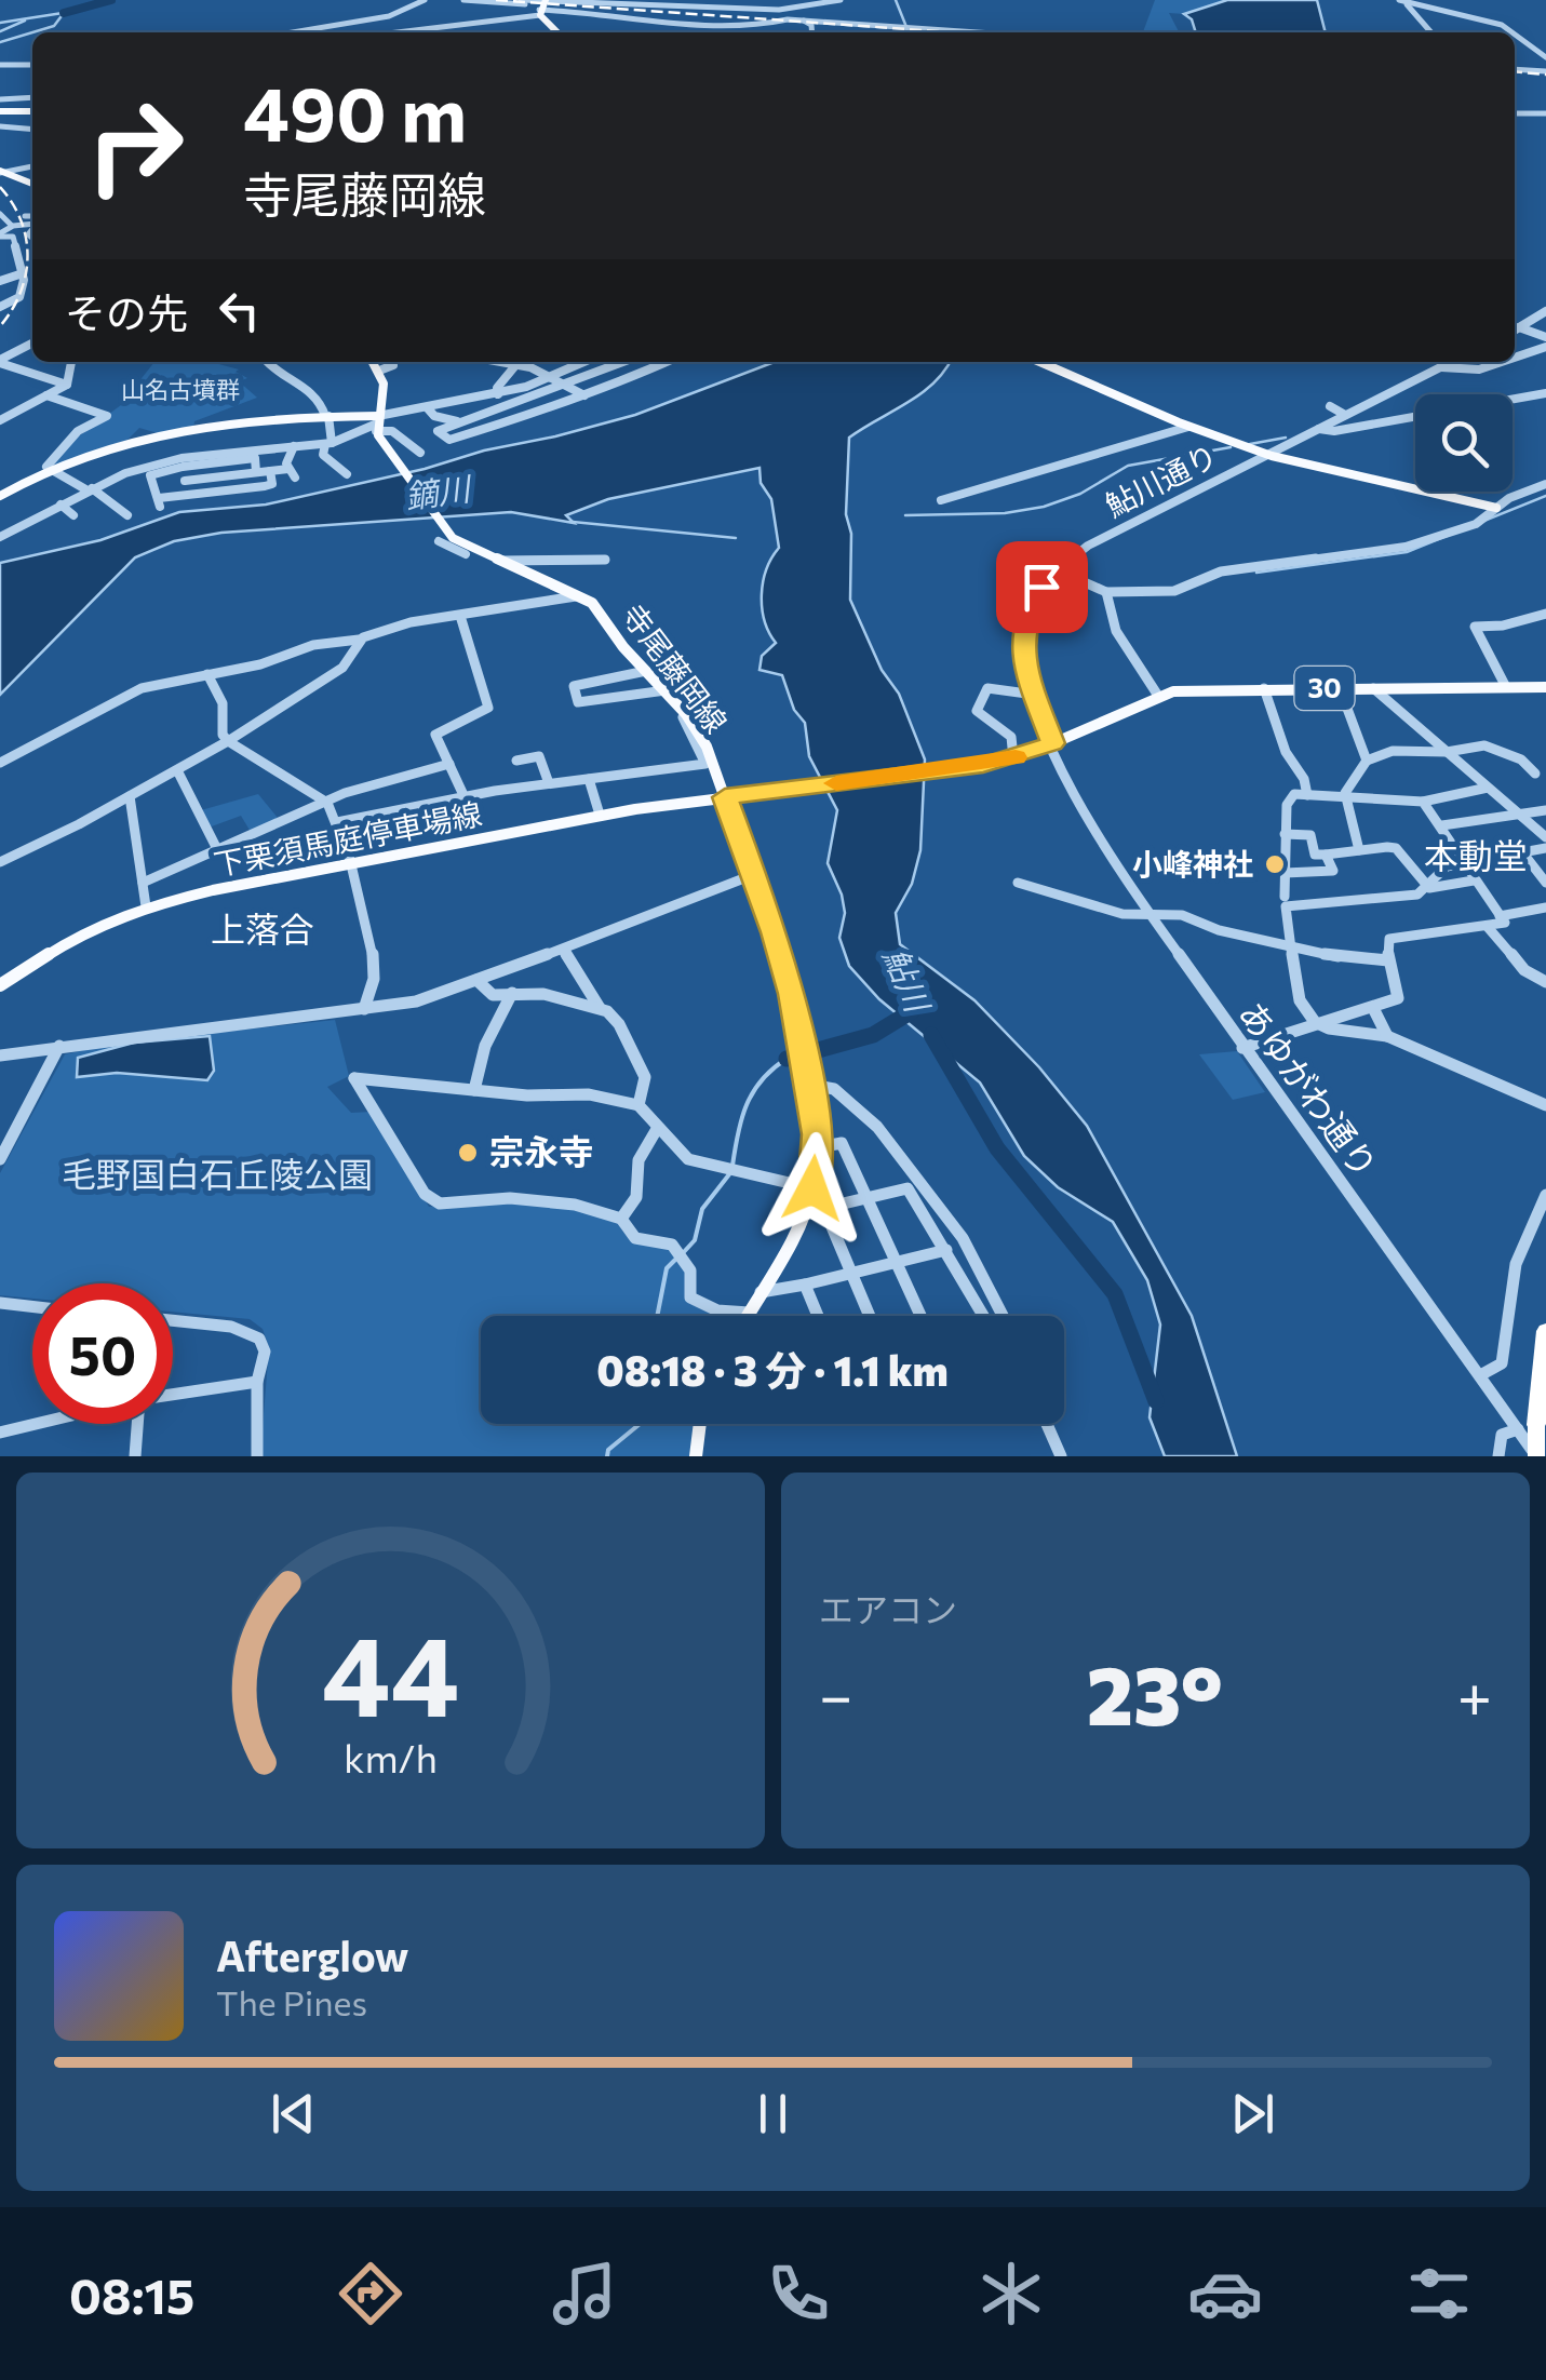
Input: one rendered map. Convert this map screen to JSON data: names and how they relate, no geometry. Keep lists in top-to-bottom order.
{
  "streets": {
    "main road": ["寺尾藤岡線", "30", "下栗須馬庭停車場線"],
    "street": ["鮎川通り", "あゆがわ通り"]
  },
  "crossings": [
    ["鮎川通り", "30"],
    ["鮎川通り", "あゆがわ通り"],
    ["寺尾藤岡線", "30"],
    ["寺尾藤岡線", "下栗須馬庭停車場線"],
    ["30", "下栗須馬庭停車場線"],
    ["30", "あゆがわ通り"]
  ],
  "districts": ["本動堂", "上落合"],
  "water": ["鏑川", "鮎川"],
  "parks": ["山名古墳群", "毛野国白石丘陵公園"],
  "places": ["小峰神社", "宗永寺"],
  "page": {
    "turn": ["490 m", "寺尾藤岡線"],
    "then": "その先",
    "limit": "50",
    "trip": "08:18 · 3 分 · 1.1 km",
    "tile": "エアコン",
    "heat": ["−", "23°", "+"],
    "song": ["Afterglow", "The Pines"],
    "tabs": "08:15",
    "gauge": ["44", "km/h"]
  }
}
